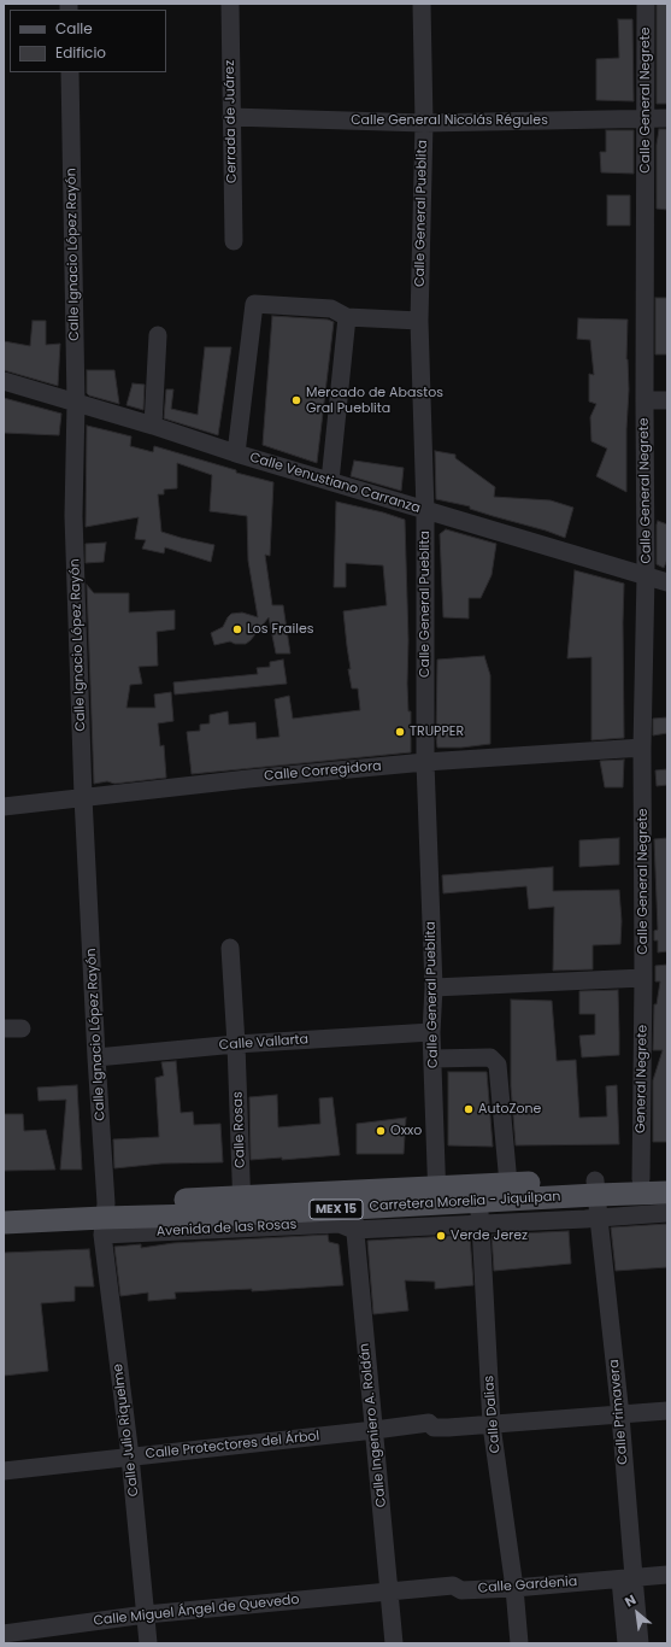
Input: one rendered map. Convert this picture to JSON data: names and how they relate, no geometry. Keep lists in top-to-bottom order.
{
  "streets": {
    "main road": ["Carretera Morelia - Jiquilpan", "MEX 15"],
    "street": [
      "Calle General Negrete",
      "Calle General Nicolás Régules",
      "Cerrada de Juárez",
      "Calle General Pueblita",
      "Calle Ignacio López Rayón",
      "Calle Venustiano Carranza",
      "Calle Corregidora",
      "Calle Vallarta",
      "General Negrete",
      "Calle Rosas",
      "Avenida de las Rosas",
      "Calle Primavera",
      "Calle Dalias",
      "Calle Ingeniero A. Roldán",
      "Calle Julio Riquelme",
      "Calle Protectores del Árbol",
      "Calle Gardenia",
      "Calle Miguel Ángel de Quevedo"
    ]
  },
  "crossings": [
    ["Calle General Negrete", "Calle General Nicolás Régules"],
    ["Calle General Negrete", "Calle Venustiano Carranza"],
    ["Calle General Negrete", "Calle Corregidora"],
    ["Calle General Negrete", "General Negrete"],
    ["Calle General Nicolás Régules", "Cerrada de Juárez"],
    ["Calle General Nicolás Régules", "Calle General Pueblita"],
    ["Calle General Pueblita", "Calle Venustiano Carranza"],
    ["Calle General Pueblita", "Calle Corregidora"],
    ["Calle General Pueblita", "Calle Vallarta"],
    ["Calle General Pueblita", "Carretera Morelia - Jiquilpan"],
    ["Calle Ignacio López Rayón", "Calle Venustiano Carranza"],
    ["Calle Ignacio López Rayón", "Calle Corregidora"],
    ["Calle Ignacio López Rayón", "Calle Vallarta"],
    ["Calle Ignacio López Rayón", "Carretera Morelia - Jiquilpan"],
    ["Calle Ignacio López Rayón", "Avenida de las Rosas"],
    ["Calle Ignacio López Rayón", "Calle Julio Riquelme"],
    ["Calle Vallarta", "Calle Rosas"],
    ["General Negrete", "Carretera Morelia - Jiquilpan"],
    ["Calle Rosas", "Carretera Morelia - Jiquilpan"],
    ["Carretera Morelia - Jiquilpan", "Avenida de las Rosas"],
    ["Carretera Morelia - Jiquilpan", "Calle Primavera"],
    ["Carretera Morelia - Jiquilpan", "Calle Dalias"],
    ["Carretera Morelia - Jiquilpan", "Calle Ingeniero A. Roldán"],
    ["Carretera Morelia - Jiquilpan", "Calle Julio Riquelme"],
    ["Avenida de las Rosas", "Calle Primavera"],
    ["Avenida de las Rosas", "Calle Dalias"],
    ["Avenida de las Rosas", "Calle Ingeniero A. Roldán"],
    ["Avenida de las Rosas", "Calle Julio Riquelme"],
    ["Calle Primavera", "Calle Gardenia"],
    ["Calle Dalias", "Calle Protectores del Árbol"],
    ["Calle Dalias", "Calle Gardenia"],
    ["Calle Ingeniero A. Roldán", "Calle Protectores del Árbol"],
    ["Calle Ingeniero A. Roldán", "Calle Gardenia"],
    ["Calle Ingeniero A. Roldán", "Calle Miguel Ángel de Quevedo"],
    ["Calle Julio Riquelme", "Calle Protectores del Árbol"],
    ["Calle Julio Riquelme", "Calle Miguel Ángel de Quevedo"],
    ["Calle Gardenia", "Calle Miguel Ángel de Quevedo"]
  ],
  "places": [
    "Mercado de Abastos Gral Pueblita",
    "Los Frailes",
    "TRUPPER",
    "AutoZone",
    "Oxxo",
    "Verde Jerez"
  ],
  "legend": ["Calle", "Edificio"],
  "north": "top left"
}
